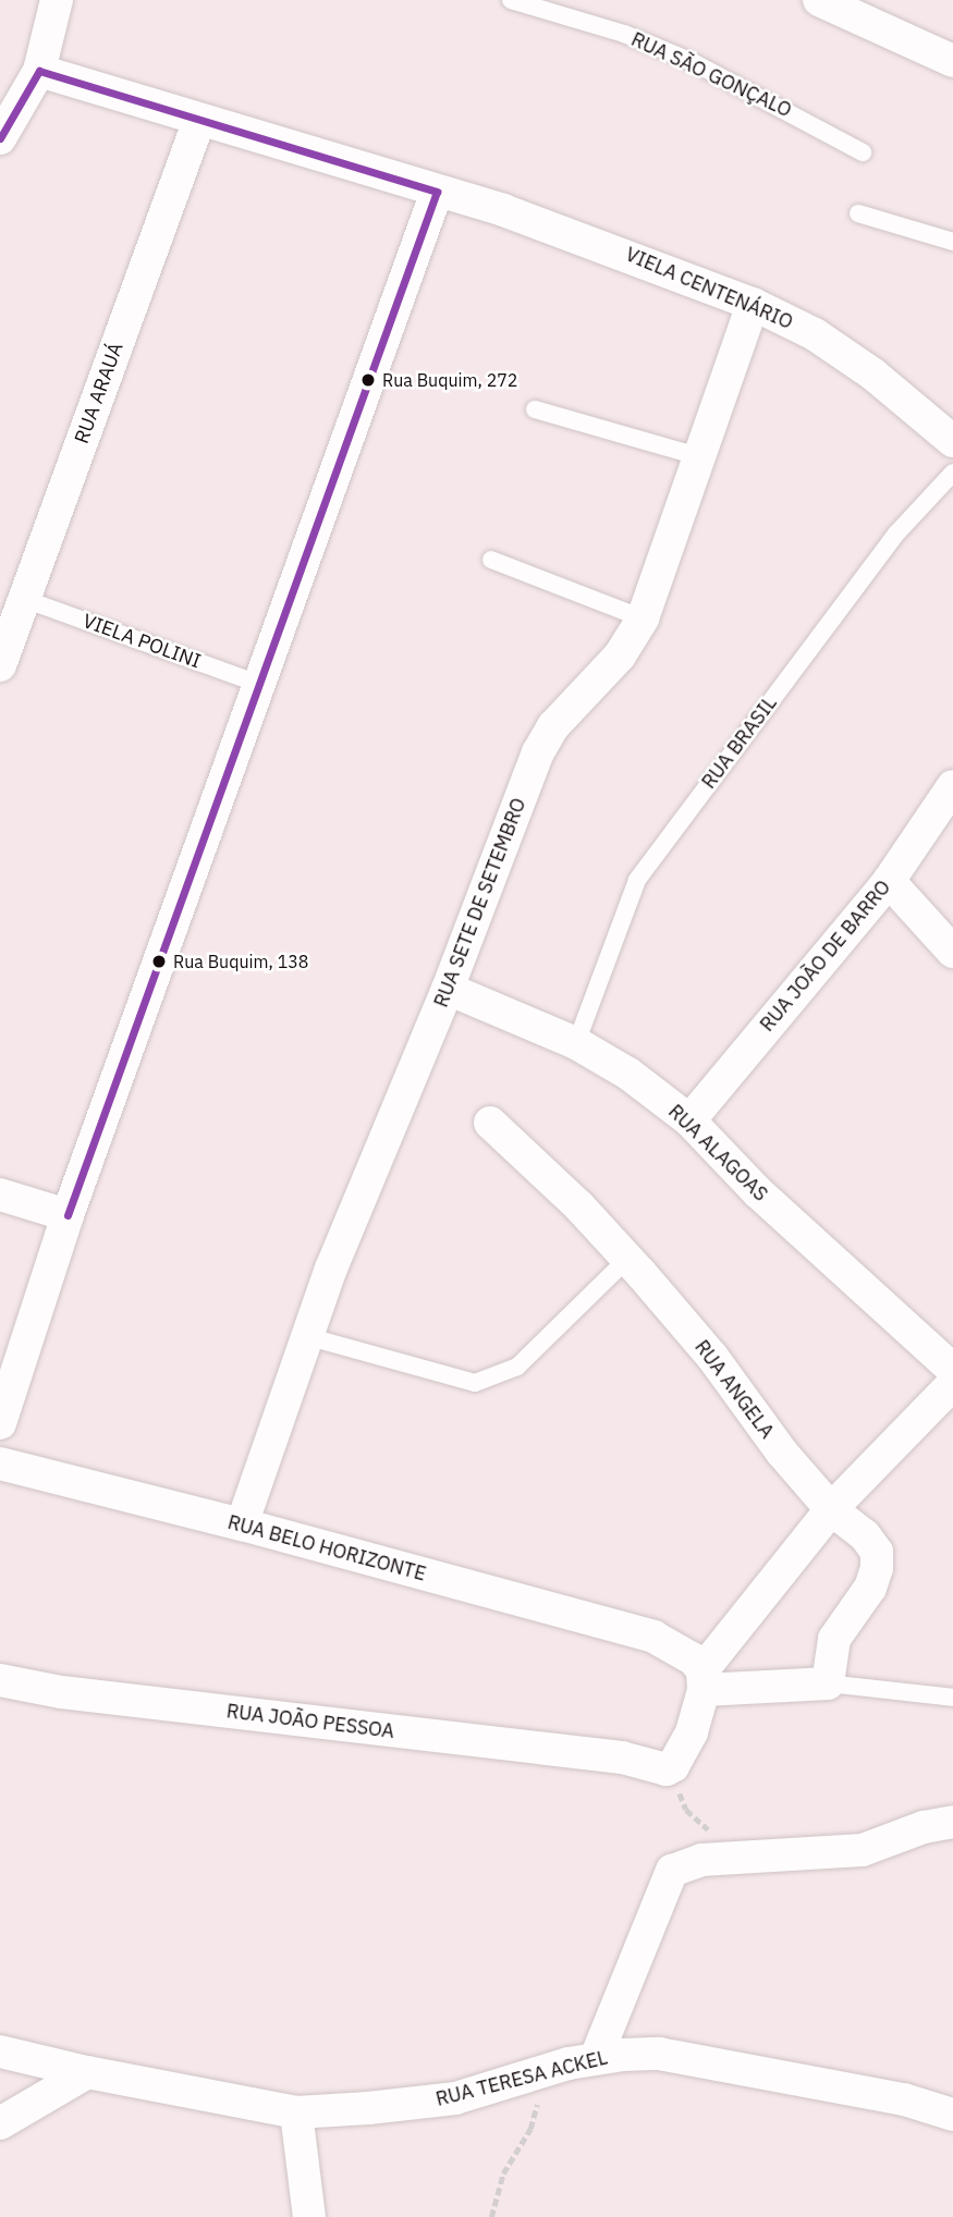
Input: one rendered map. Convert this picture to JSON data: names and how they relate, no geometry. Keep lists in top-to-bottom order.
{
  "streets": {
    "street": [
      "VIELA CENTENÁRIO",
      "RUA ARAUÁ",
      "RUA SETE DE SETEMBRO",
      "RUA JOÃO DE BARRO",
      "RUA ALAGOAS",
      "RUA ANGELA",
      "RUA BELO HORIZONTE",
      "RUA JOÃO PESSOA",
      "RUA TERESA ACKEL"
    ],
    "lane": ["RUA SÃO GONÇALO", "VIELA POLINI", "RUA BRASIL"]
  },
  "crossings": [
    ["VIELA CENTENÁRIO", "RUA ARAUÁ"],
    ["VIELA CENTENÁRIO", "RUA SETE DE SETEMBRO"],
    ["RUA ARAUÁ", "VIELA POLINI"],
    ["RUA BRASIL", "RUA ALAGOAS"],
    ["RUA SETE DE SETEMBRO", "RUA ALAGOAS"],
    ["RUA SETE DE SETEMBRO", "RUA BELO HORIZONTE"],
    ["RUA JOÃO DE BARRO", "RUA ALAGOAS"]
  ],
  "places": ["Rua Buquim, 272", "Rua Buquim, 138"]
}
